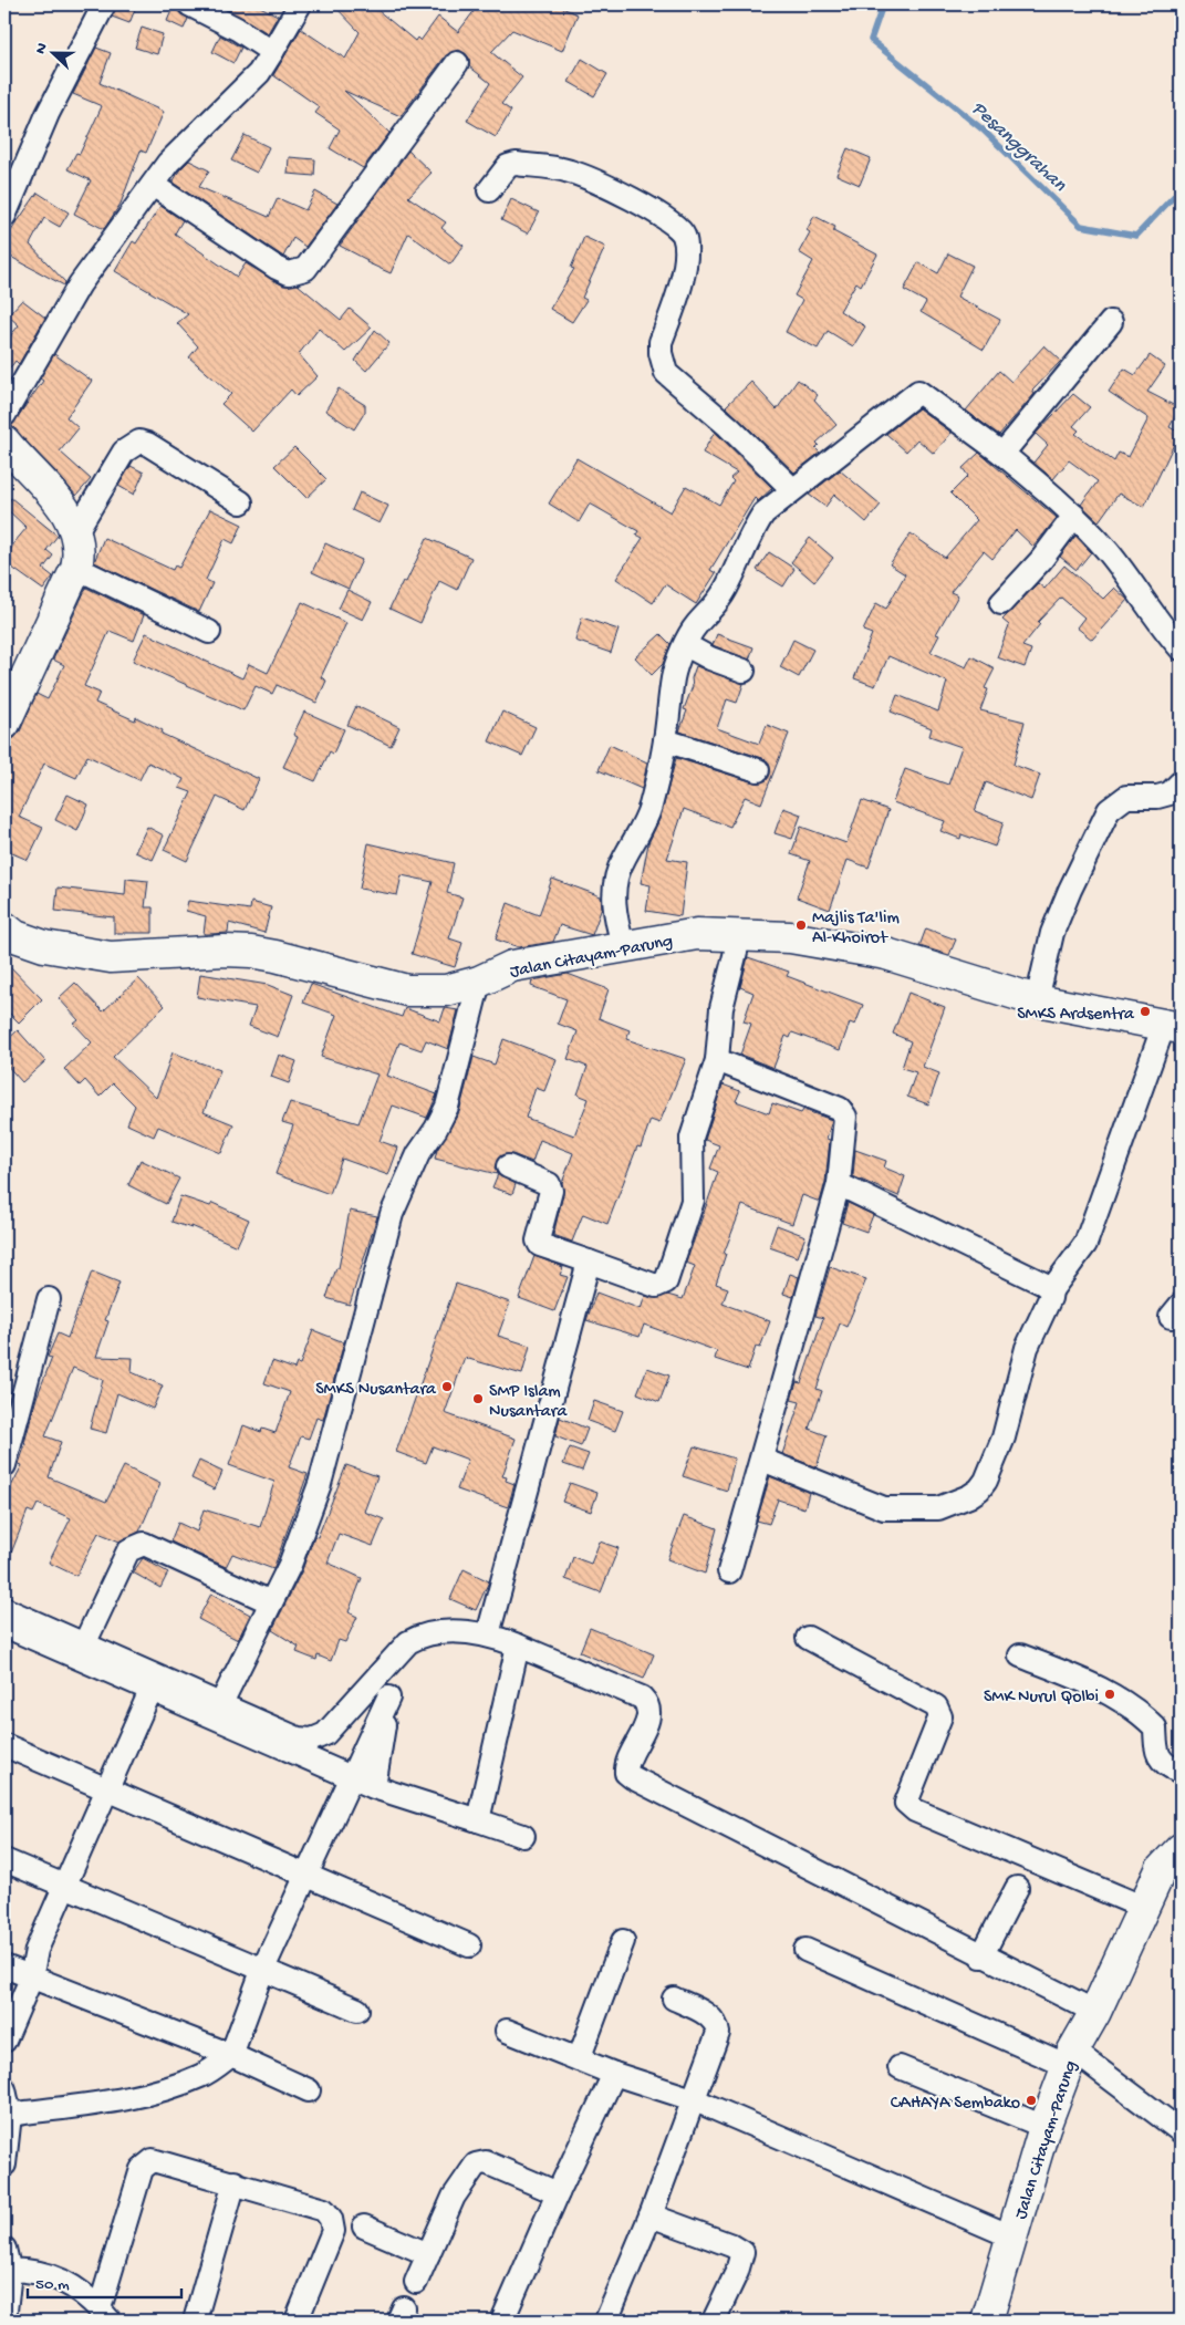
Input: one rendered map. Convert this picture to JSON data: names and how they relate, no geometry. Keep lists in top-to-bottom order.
{
  "streets": {
    "street": ["Jalan Citayam-Parung"]
  },
  "water": ["Pesanggrahan"],
  "places": [
    "Majlis Ta'lim Al-Khoirot",
    "SMKS Ardsentra",
    "SMKS Nusantara",
    "SMP Islam Nusantara",
    "SMK Nurul Qolbi",
    "CAHAYA Sembako"
  ],
  "scale_bar": "50 m",
  "north": "left"
}
